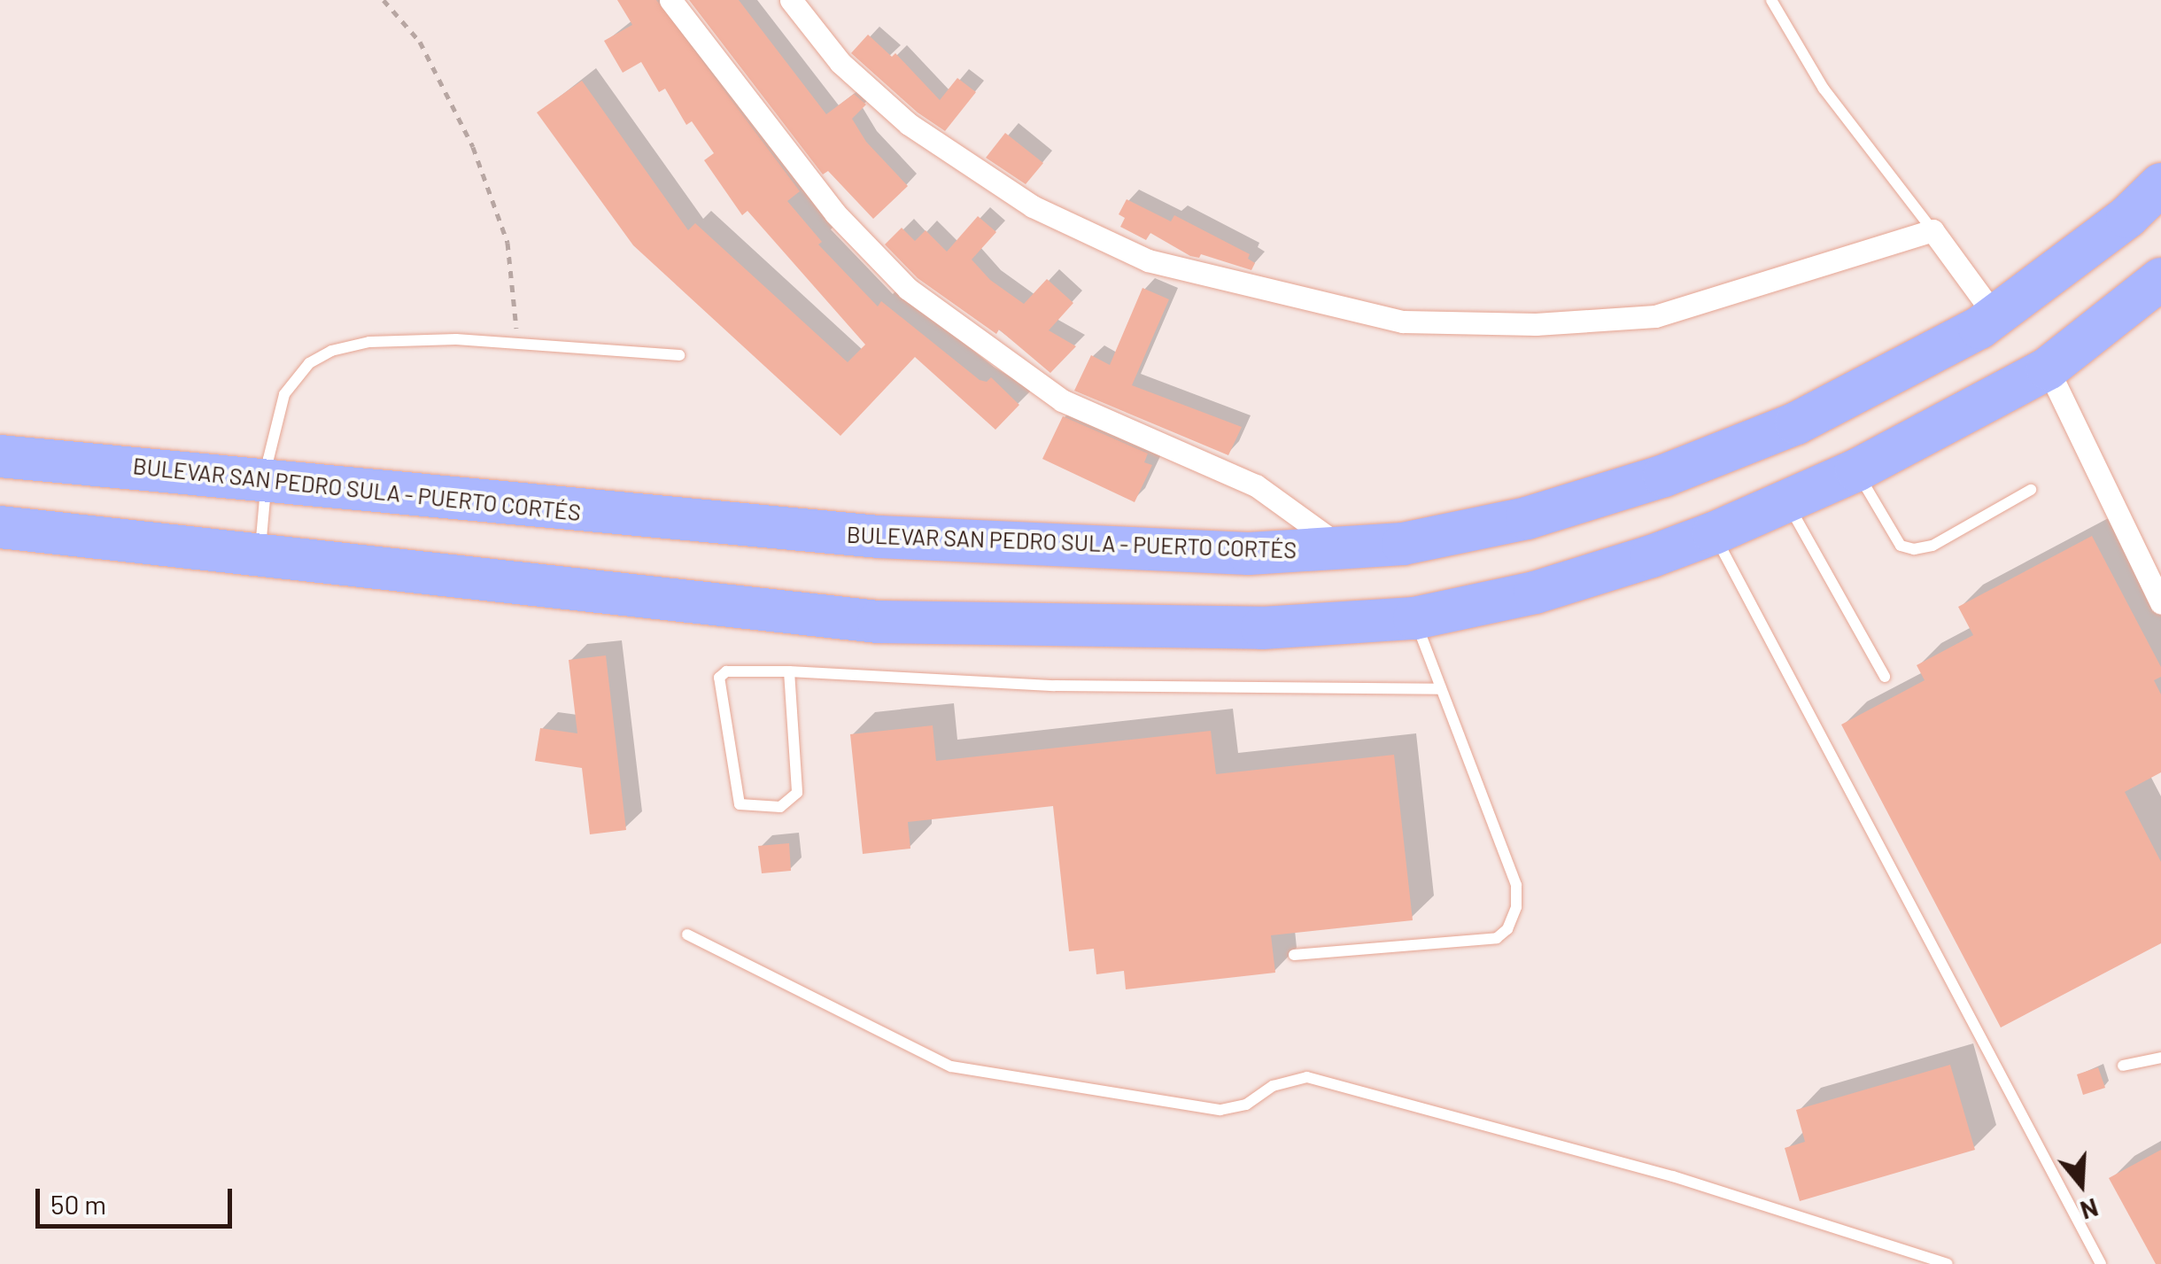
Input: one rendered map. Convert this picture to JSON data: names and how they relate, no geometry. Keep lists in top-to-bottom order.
{
  "streets": {
    "highway": ["BULEVAR SAN PEDRO SULA - PUERTO CORTÉS"]
  },
  "scale_bar": "50 m",
  "north": "bottom"
}
